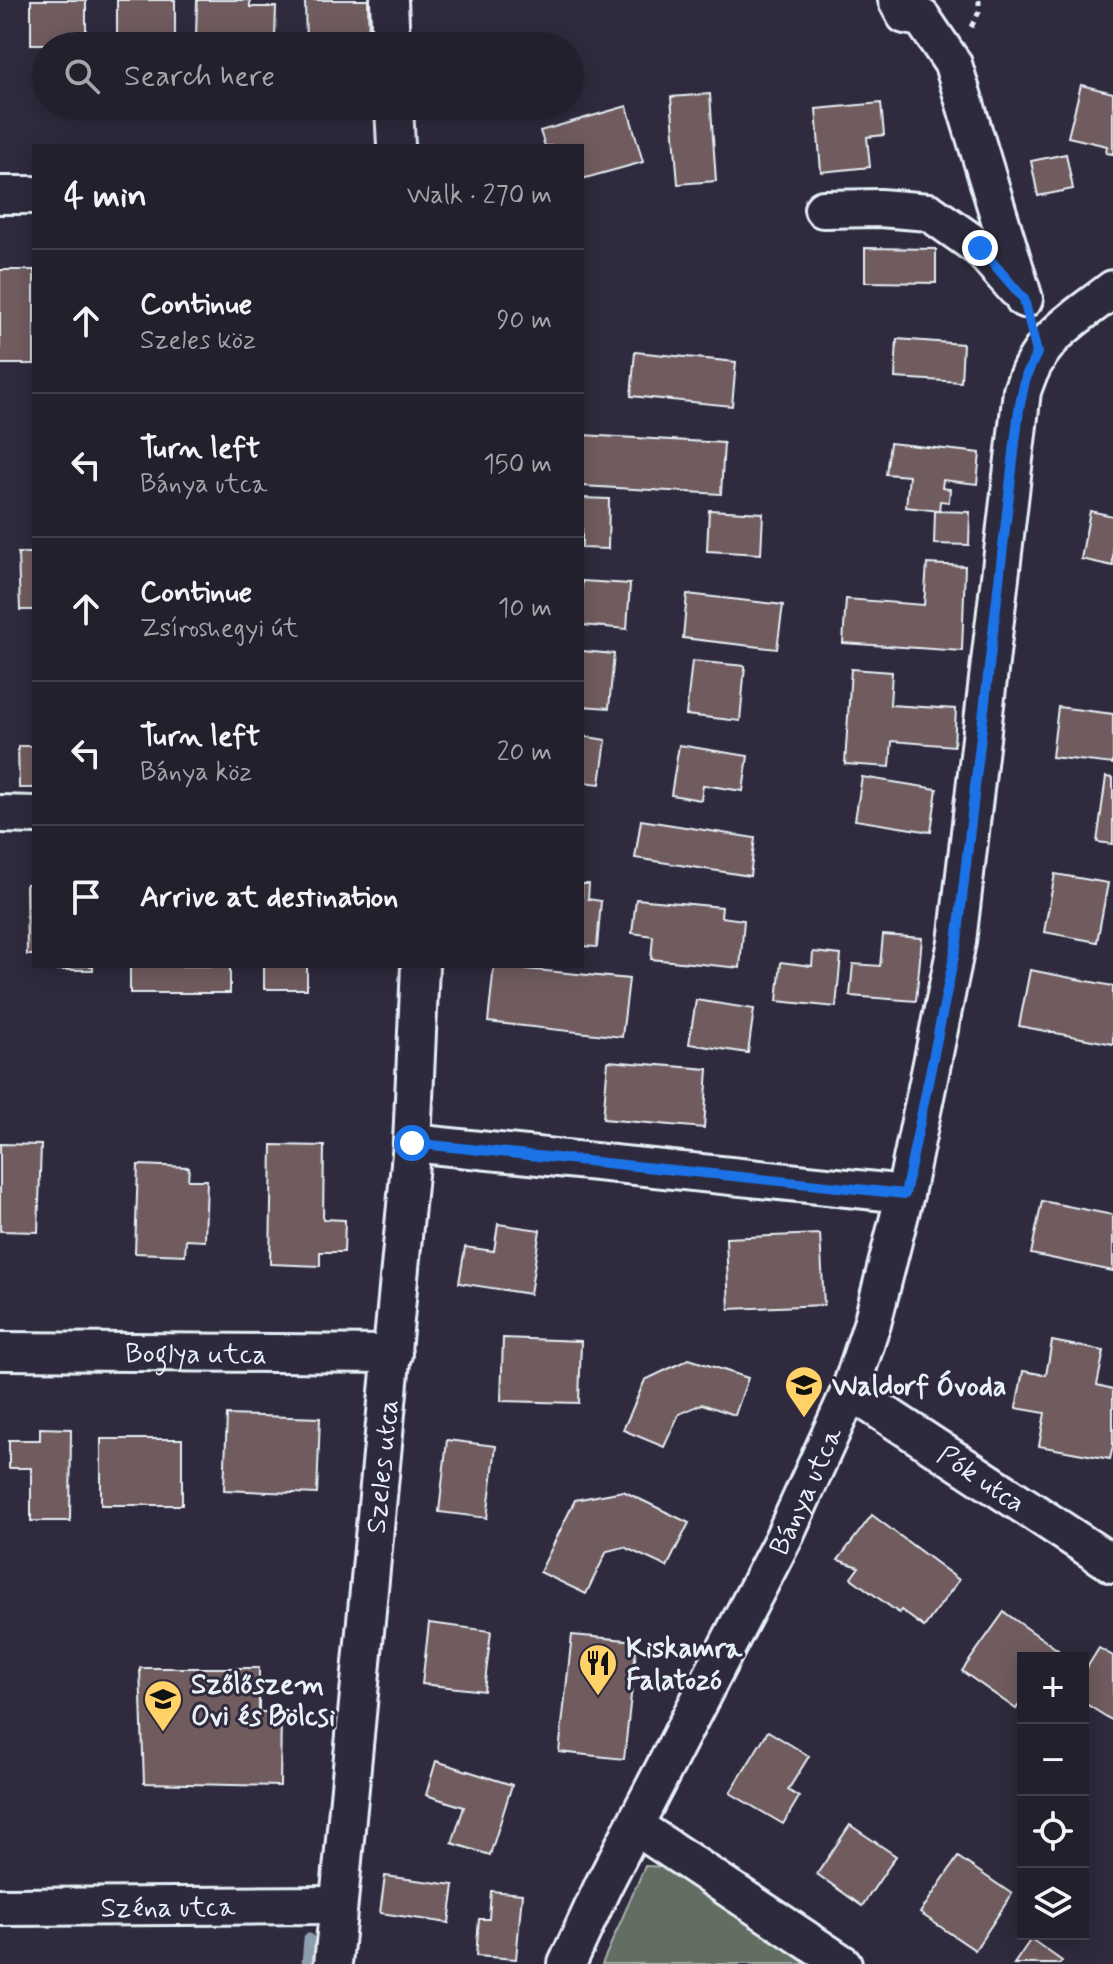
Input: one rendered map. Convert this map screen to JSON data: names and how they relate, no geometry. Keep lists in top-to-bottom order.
{
  "streets": {
    "street": [
      "Boglya utca",
      "Szeles utca",
      "Pók utca",
      "Bánya utca",
      "Széna utca"
    ]
  },
  "crossings": [
    ["Boglya utca", "Szeles utca"],
    ["Szeles utca", "Széna utca"],
    ["Pók utca", "Bánya utca"]
  ],
  "places": {
    "school or university": ["Waldorf Óvoda", "Szőlőszem Ovi és Bölcsi"],
    "restaurant": ["Kiskamra Falatozó"]
  },
  "page": {
    "search": "Search here",
    "heading": ["4 min", "Walk · 270 m"],
    "list": [
      ["Continue", "Szeles köz", "90 m"],
      ["Turn left", "Bánya utca", "150 m"],
      ["Continue", "Zsíroshegyi út", "10 m"],
      ["Turn left", "Bánya köz", "20 m"],
      "Arrive at destination"
    ],
    "map_buttons": ["+", "−"]
  }
}
